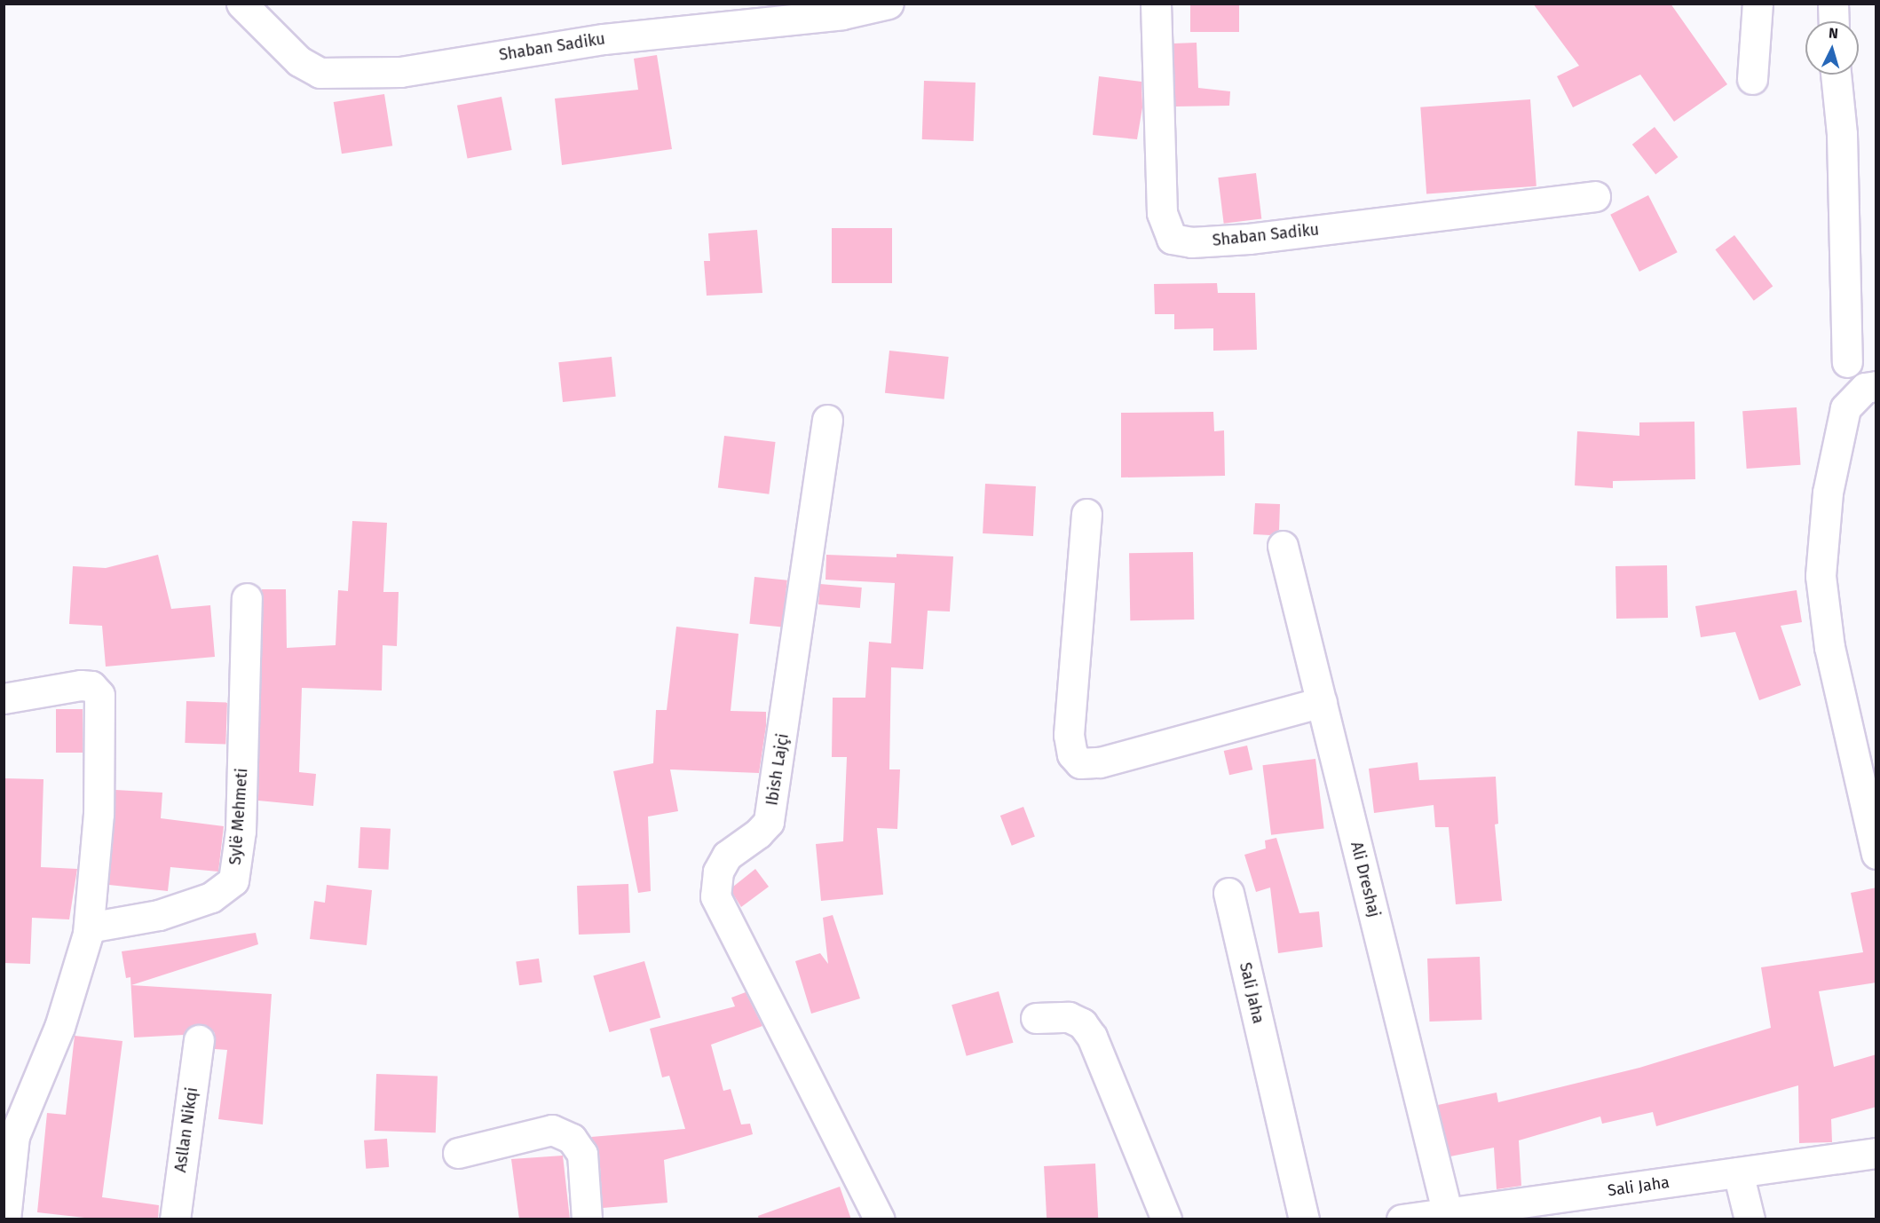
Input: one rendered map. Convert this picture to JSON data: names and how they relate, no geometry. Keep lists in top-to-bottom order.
{
  "streets": {
    "street": [
      "Shaban Sadiku",
      "Ibish Lajçi",
      "Sylë Mehmeti",
      "Ali Dreshaj",
      "Sali Jaha",
      "Asllan Nikqi"
    ]
  },
  "crossings": [
    ["Ali Dreshaj", "Sali Jaha"]
  ],
  "north": "top"
}
